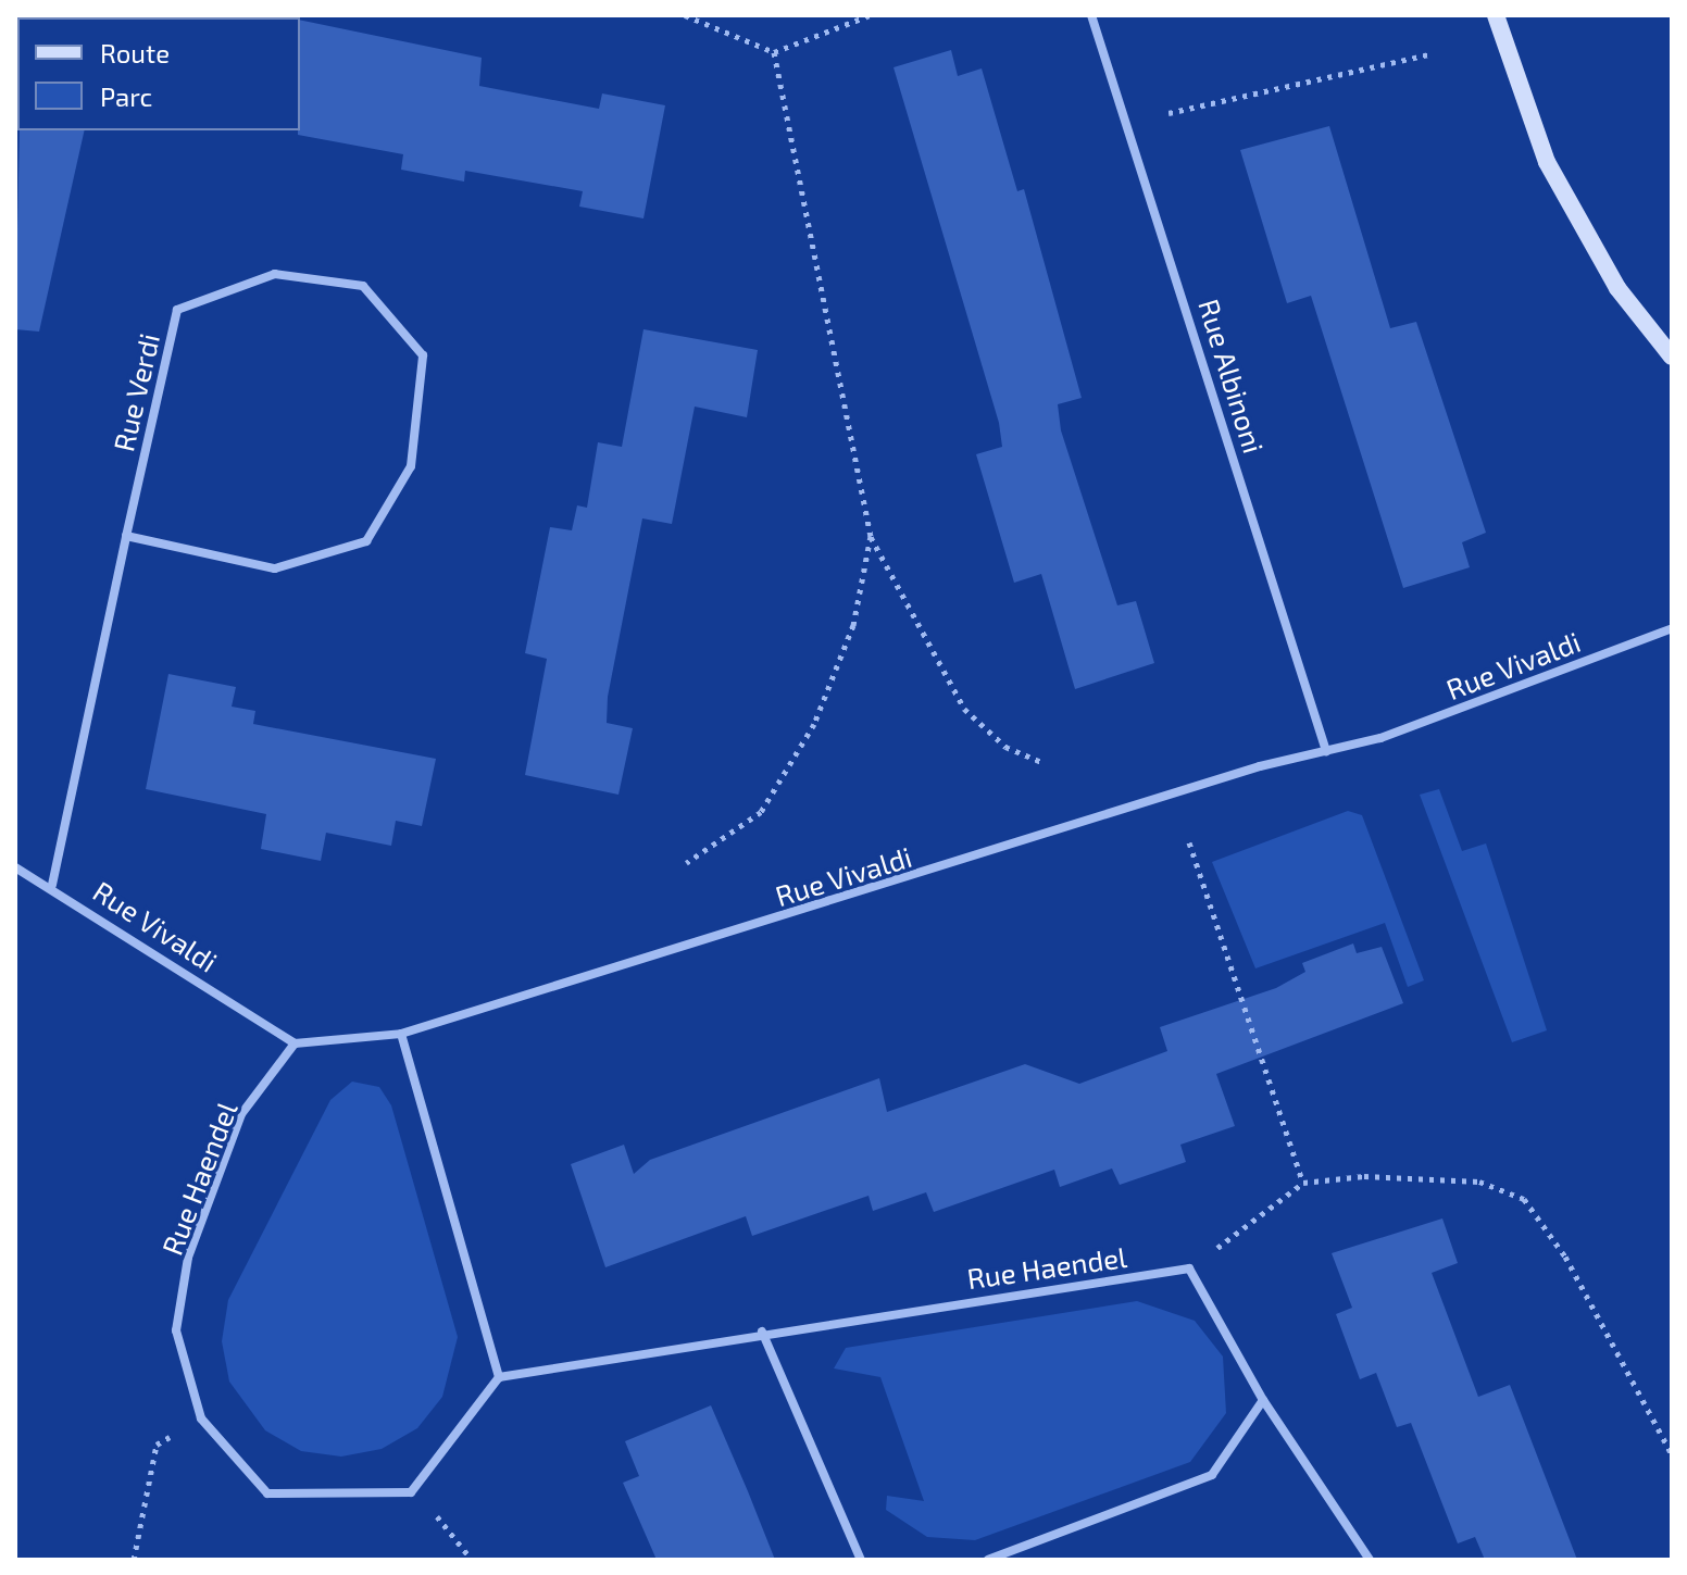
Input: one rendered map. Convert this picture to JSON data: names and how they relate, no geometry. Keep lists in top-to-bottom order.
{
  "streets": {
    "street": [
      "Rue Albinoni",
      "Rue Verdi",
      "Rue Vivaldi",
      "Rue Haendel"
    ]
  },
  "crossings": [
    ["Rue Albinoni", "Rue Vivaldi"],
    ["Rue Verdi", "Rue Vivaldi"],
    ["Rue Vivaldi", "Rue Haendel"]
  ],
  "legend": ["Route", "Parc"]
}
